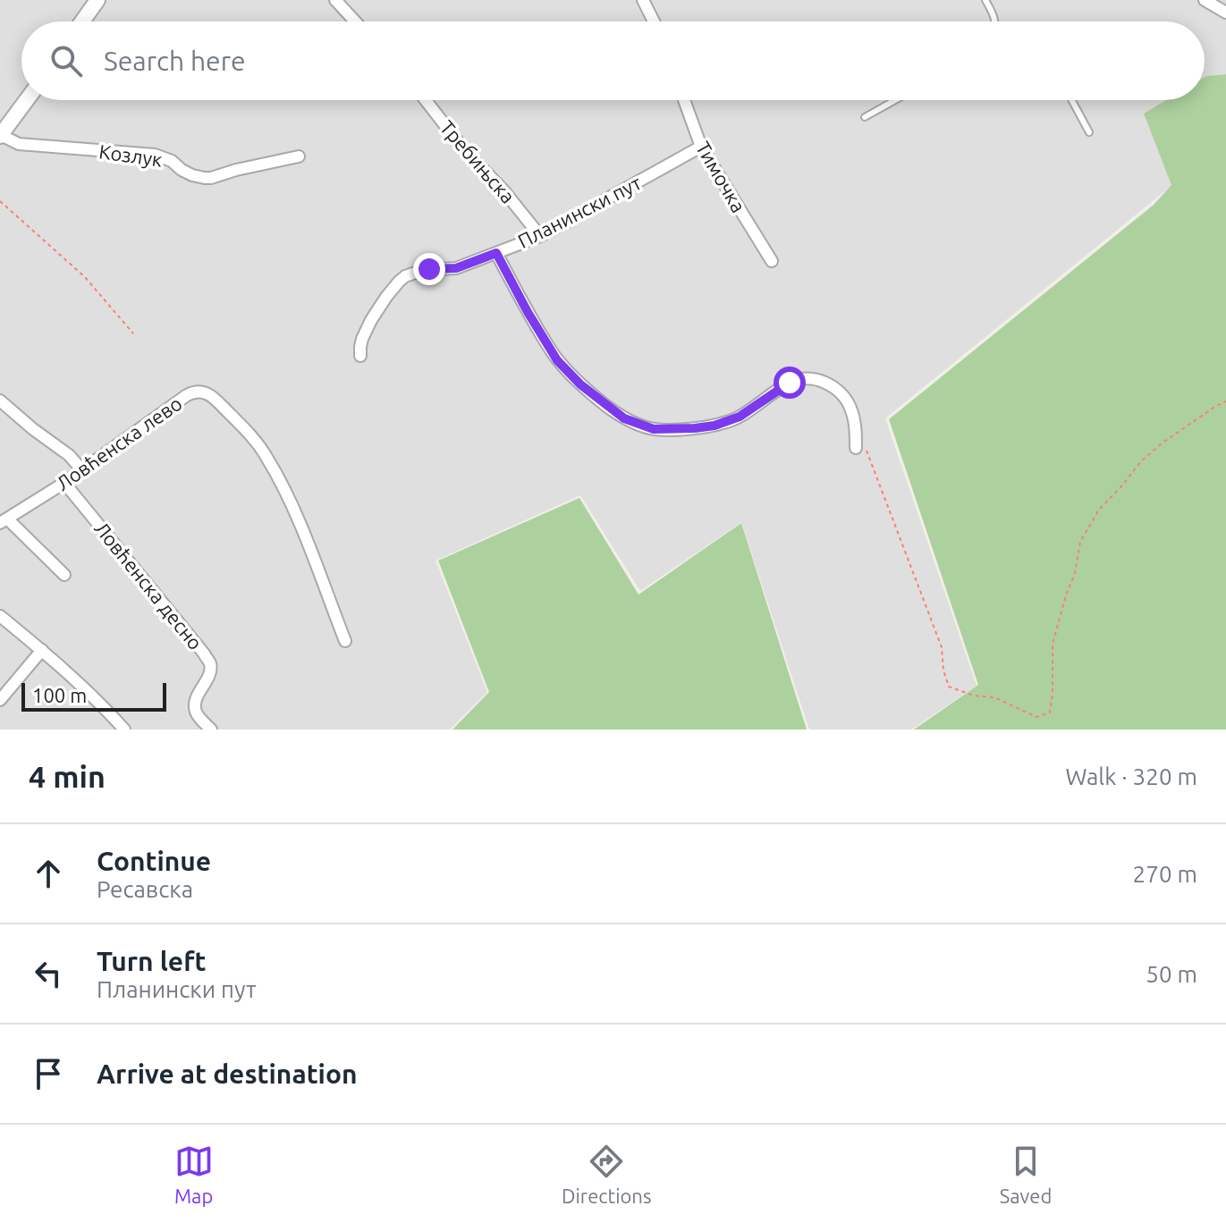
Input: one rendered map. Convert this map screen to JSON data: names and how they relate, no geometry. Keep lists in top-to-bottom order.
{
  "streets": {
    "street": [
      "Козлук",
      "Требињска",
      "Тимочка",
      "Планински пут",
      "Ловћенска лево",
      "Ловћенска десно"
    ]
  },
  "crossings": [
    ["Требињска", "Планински пут"],
    ["Тимочка", "Планински пут"],
    ["Ловћенска лево", "Ловћенска десно"]
  ],
  "scale_bar": "100 m",
  "page": {
    "search": "Search here",
    "scale": "100 m",
    "heading": ["4 min", "Walk · 320 m"],
    "list": [
      ["Continue", "Ресавска", "270 m"],
      ["Turn left", "Планински пут", "50 m"],
      "Arrive at destination"
    ],
    "nav": ["Map", "Directions", "Saved"]
  }
}
